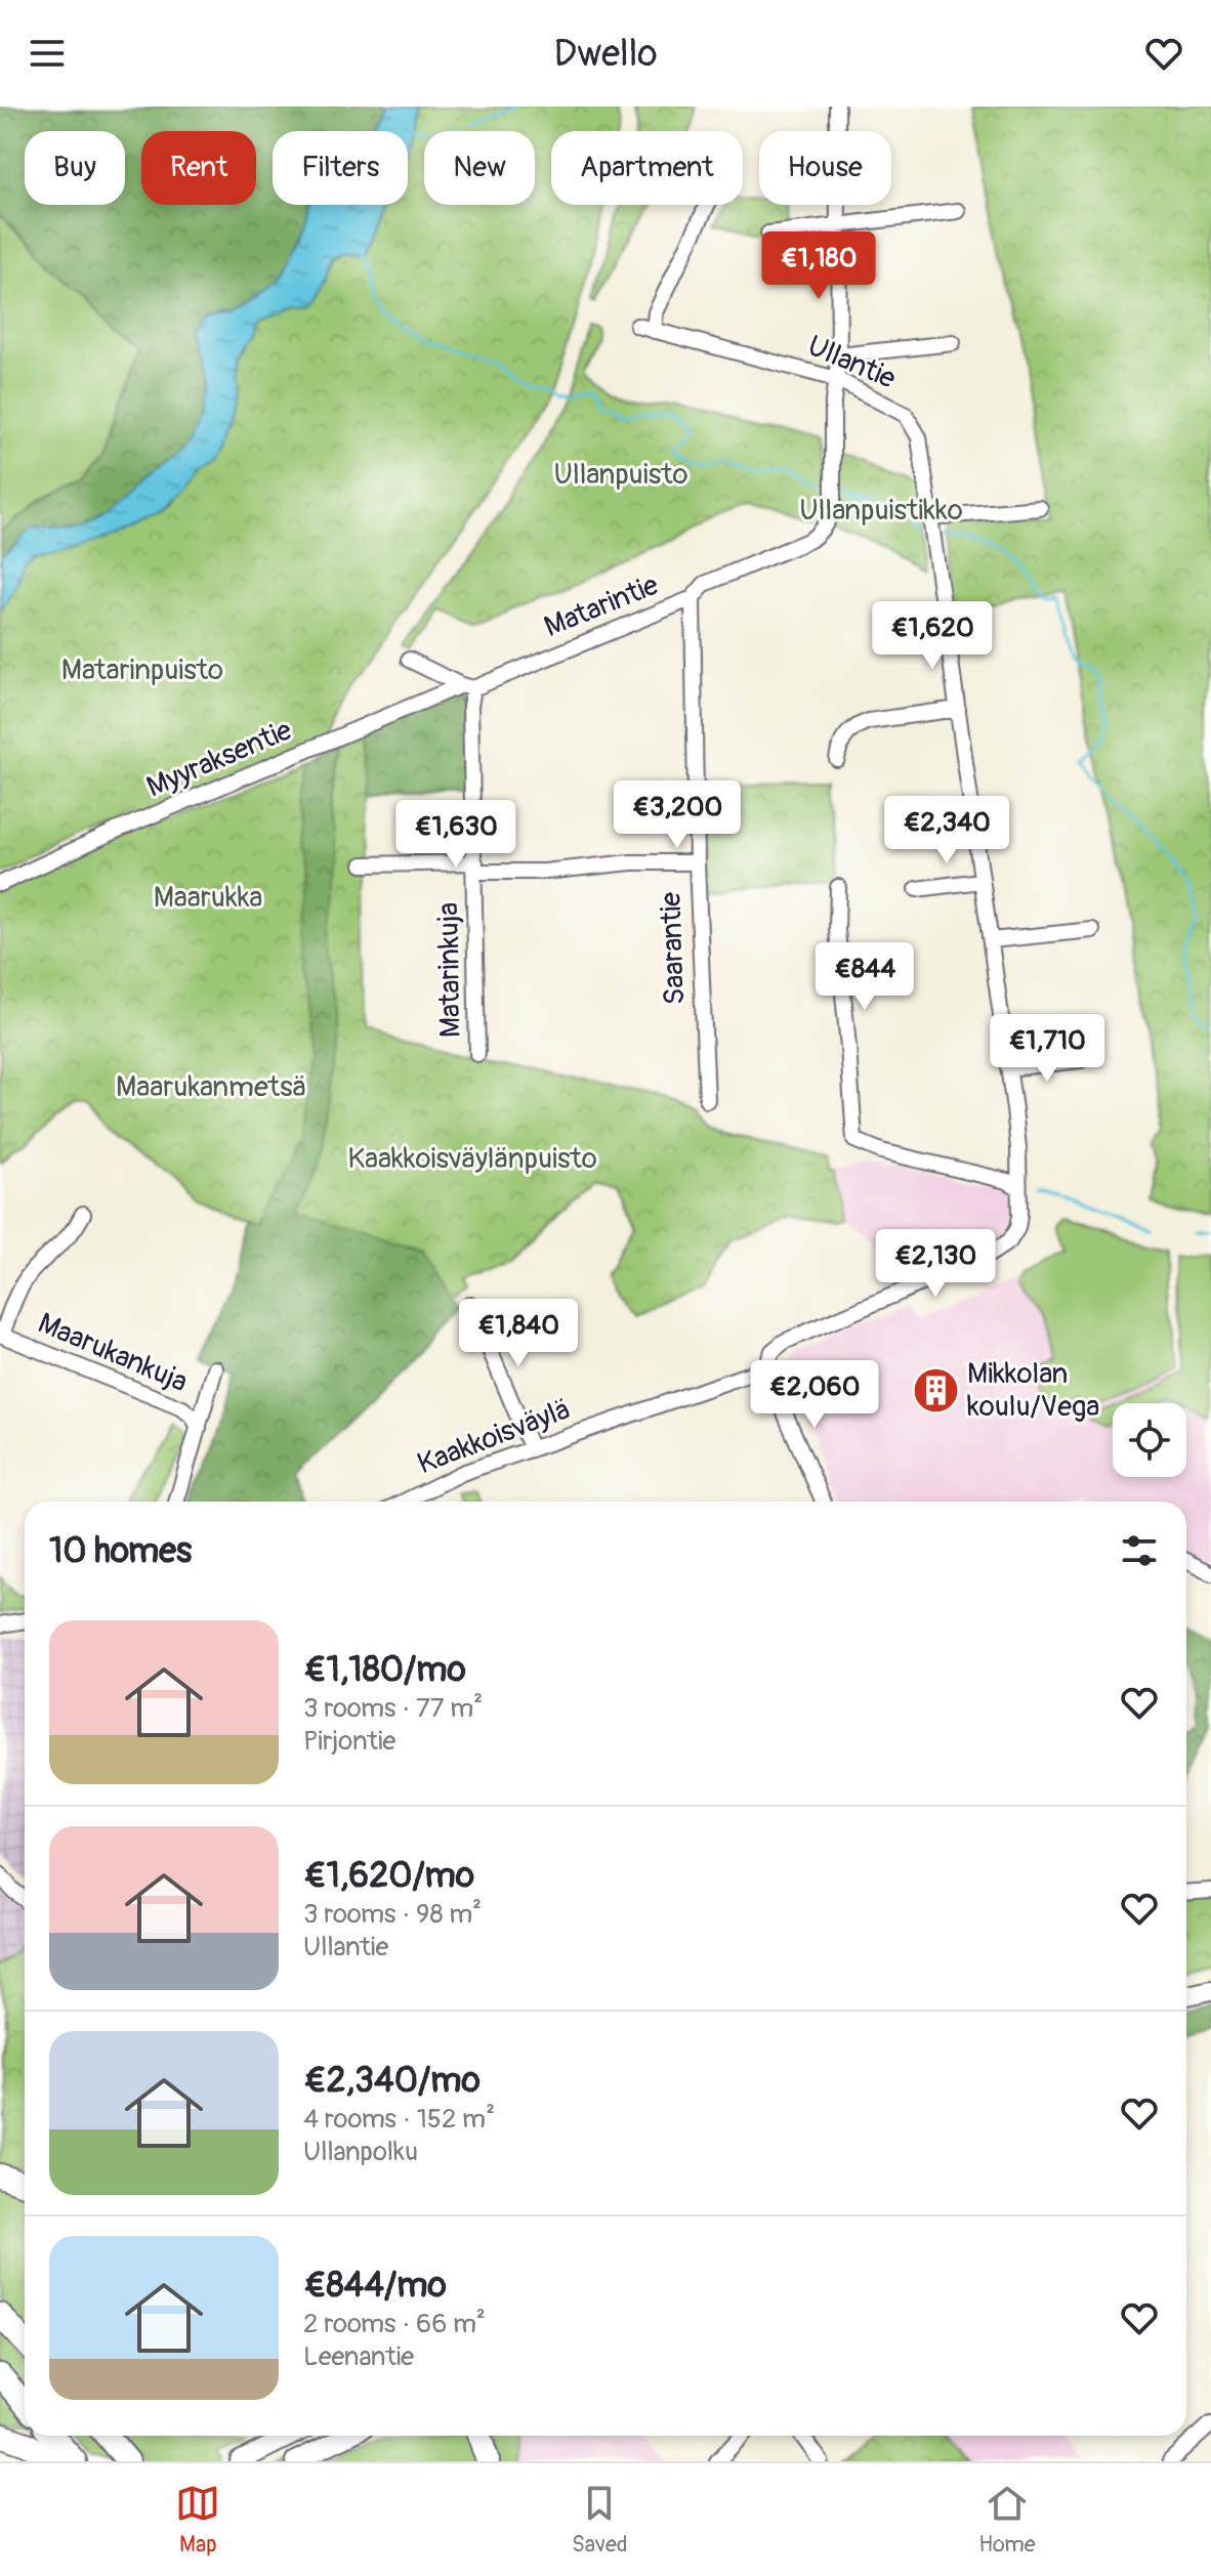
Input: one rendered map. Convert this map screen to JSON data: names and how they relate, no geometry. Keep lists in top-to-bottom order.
{
  "streets": {
    "street": [
      "Ullantie",
      "Matarintie",
      "Myyraksentie",
      "Saarantie",
      "Matarinkuja",
      "Maarukankuja",
      "Kaakkoisväylä"
    ]
  },
  "crossings": [
    ["Ullantie", "Matarintie"],
    ["Matarintie", "Myyraksentie"],
    ["Matarintie", "Saarantie"],
    ["Matarintie", "Matarinkuja"],
    ["Myyraksentie", "Matarinkuja"]
  ],
  "parks": [
    "Ullanpuisto",
    "Ullanpuistikko",
    "Matarinpuisto",
    "Maarukka",
    "Maarukanmetsä",
    "Kaakkoisväylänpuisto"
  ],
  "places": {
    "building": ["Mikkolan koulu/Vega"]
  },
  "page": {
    "header": "Dwello",
    "chip": [
      "Buy",
      "Rent",
      "Filters",
      "New",
      "Apartment",
      "House"
    ],
    "price": [
      "€1,180",
      "€1,620",
      "€3,200",
      "€2,340",
      "€1,630",
      "€844",
      "€1,710",
      "€2,130",
      "€1,840",
      "€2,060"
    ],
    "heading": "10 homes",
    "list": [
      {
        "name": "€1,180/mo",
        "note": "3 rooms · 77 m² · Pirjontie"
      },
      {
        "name": "€1,620/mo",
        "note": "3 rooms · 98 m² · Ullantie"
      },
      {
        "name": "€2,340/mo",
        "note": "4 rooms · 152 m² · Ullanpolku"
      },
      {
        "name": "€844/mo",
        "note": "2 rooms · 66 m² · Leenantie"
      }
    ],
    "tabs": ["Map", "Saved", "Home"]
  }
}
